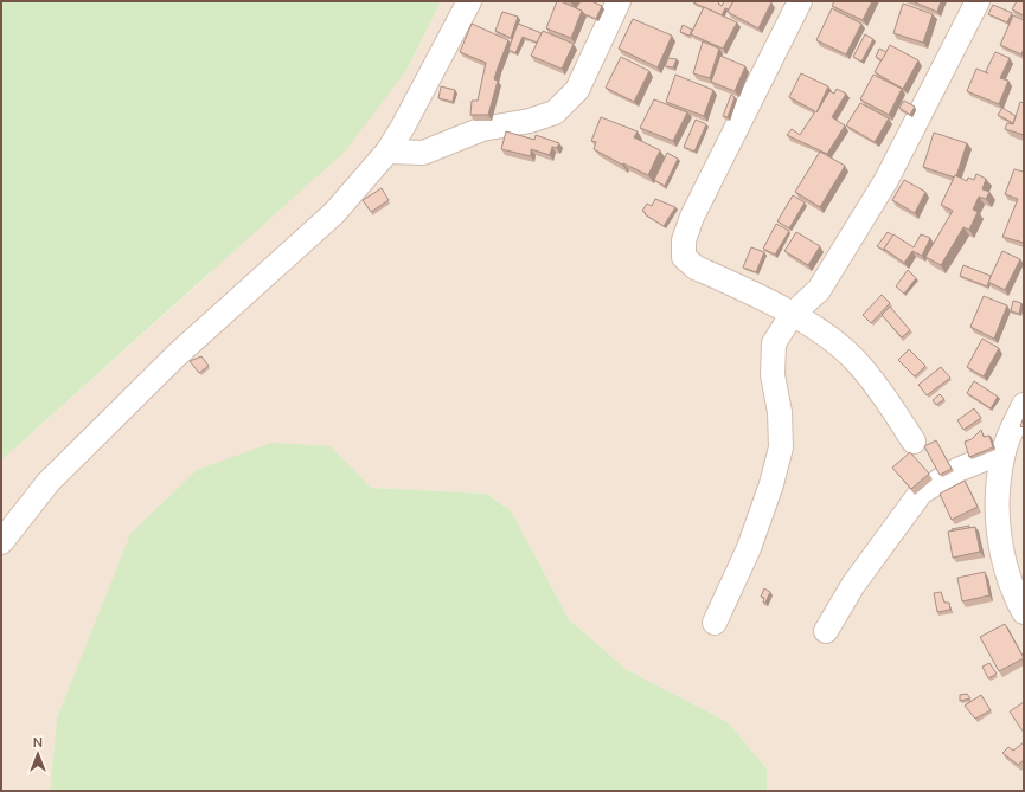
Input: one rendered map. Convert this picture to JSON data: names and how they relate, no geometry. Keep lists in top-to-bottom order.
{
  "north": "top"
}
